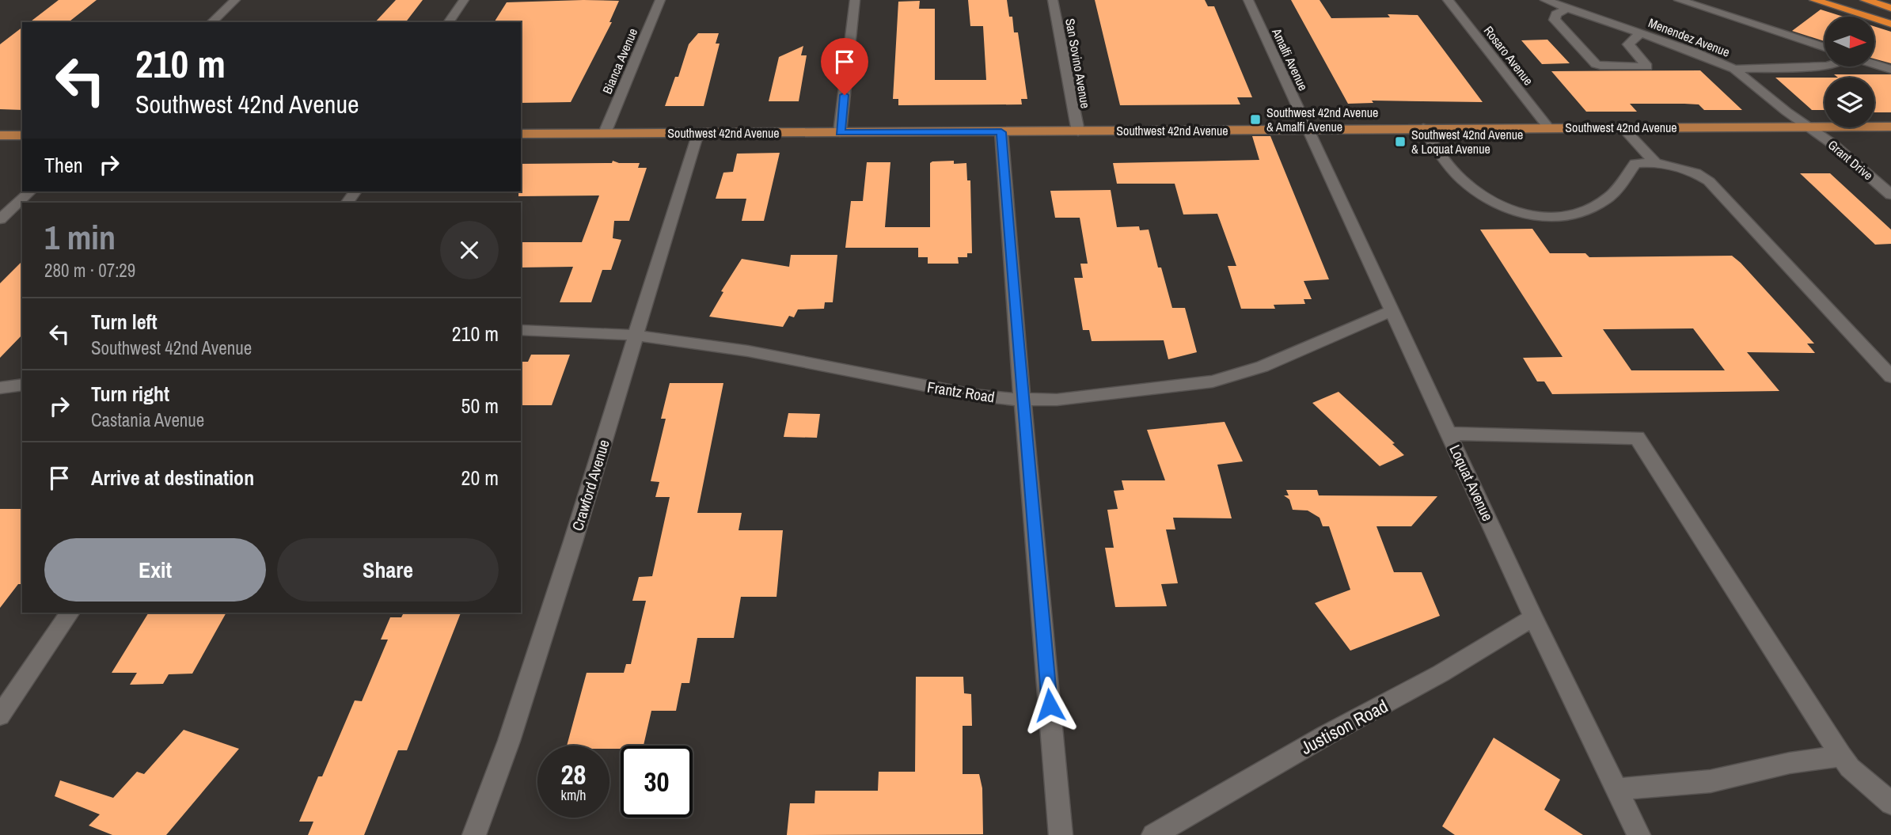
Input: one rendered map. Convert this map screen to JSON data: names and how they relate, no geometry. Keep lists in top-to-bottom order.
{
  "streets": {
    "main road": ["Southwest 42nd Avenue"],
    "street": [
      "Menendez Avenue",
      "Rosaro Avenue",
      "Amalfi Avenue",
      "Bianca Avenue",
      "San Sovino Avenue",
      "Grant Drive",
      "Frantz Road",
      "Loquat Avenue",
      "Crawford Avenue",
      "Justison Road"
    ]
  },
  "crossings": [
    ["Menendez Avenue", "Southwest 42nd Avenue"],
    ["Menendez Avenue", "Grant Drive"],
    ["Rosaro Avenue", "Southwest 42nd Avenue"],
    ["Amalfi Avenue", "Southwest 42nd Avenue"],
    ["Amalfi Avenue", "Loquat Avenue"],
    ["Bianca Avenue", "Southwest 42nd Avenue"],
    ["San Sovino Avenue", "Southwest 42nd Avenue"],
    ["Southwest 42nd Avenue", "Grant Drive"],
    ["Southwest 42nd Avenue", "Loquat Avenue"],
    ["Southwest 42nd Avenue", "Crawford Avenue"],
    ["Frantz Road", "Loquat Avenue"],
    ["Frantz Road", "Crawford Avenue"],
    ["Loquat Avenue", "Justison Road"]
  ],
  "places": {
    "transit": ["Southwest 42nd Avenue & Amalfi Avenue", "Southwest 42nd Avenue & Loquat Avenue"]
  },
  "north": "right",
  "page": {
    "turn": ["210 m", "Southwest 42nd Avenue"],
    "then": "Then",
    "heading": ["1 min", "280 m · 07:29"],
    "list": [
      {
        "name": "Turn left",
        "note": "Southwest 42nd Avenue",
        "value": "210 m"
      },
      {
        "name": "Turn right",
        "note": "Castania Avenue",
        "value": "50 m"
      },
      {
        "name": "Arrive at destination",
        "value": "20 m"
      }
    ],
    "buttons": ["Exit", "Share"],
    "speed": "28 km/h",
    "limit": "30"
  }
}
